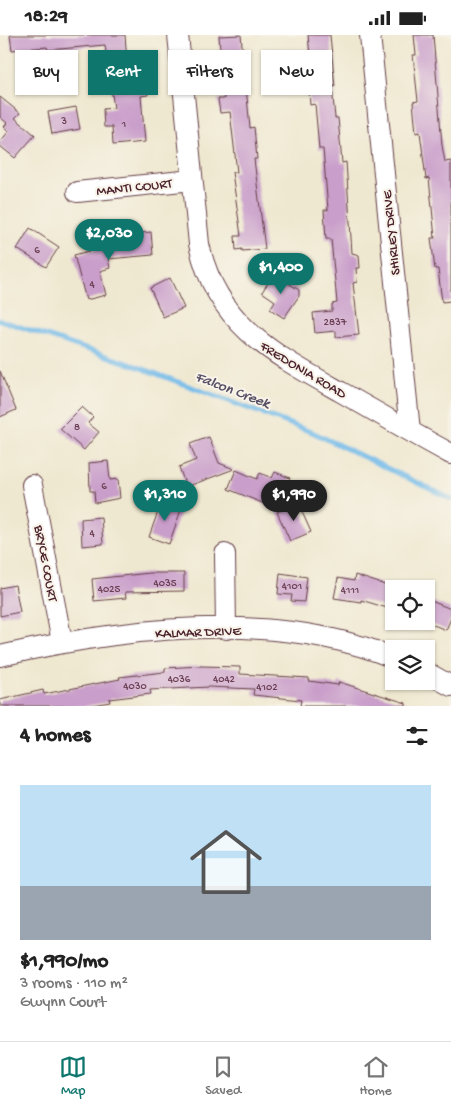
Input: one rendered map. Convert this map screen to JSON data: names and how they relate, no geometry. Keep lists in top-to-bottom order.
{
  "streets": {
    "street": [
      "MANTI COURT",
      "SHIRLEY DRIVE",
      "FREDONIA ROAD",
      "BRYCE COURT",
      "KALMAR DRIVE"
    ]
  },
  "crossings": [
    ["MANTI COURT", "FREDONIA ROAD"],
    ["SHIRLEY DRIVE", "FREDONIA ROAD"],
    ["BRYCE COURT", "KALMAR DRIVE"]
  ],
  "water": ["Falcon Creek"],
  "house_numbers": [
    "3",
    "1",
    "6",
    "4",
    "2837",
    "8",
    "6",
    "4",
    "4035",
    "4101",
    "4025",
    "4111",
    "4036",
    "4042",
    "4030",
    "4102"
  ],
  "page": {
    "status": "18:29",
    "chip": [
      "Buy",
      "Rent",
      "Filters",
      "New"
    ],
    "price": [
      "$2,030",
      "$1,400",
      "$1,310",
      "$1,990"
    ],
    "heading": "4 homes",
    "list": [
      {
        "name": "$1,990/mo",
        "note": "3 rooms · 110 m² · Gwynn Court"
      }
    ],
    "tabs": ["Map", "Saved", "Home"]
  }
}
